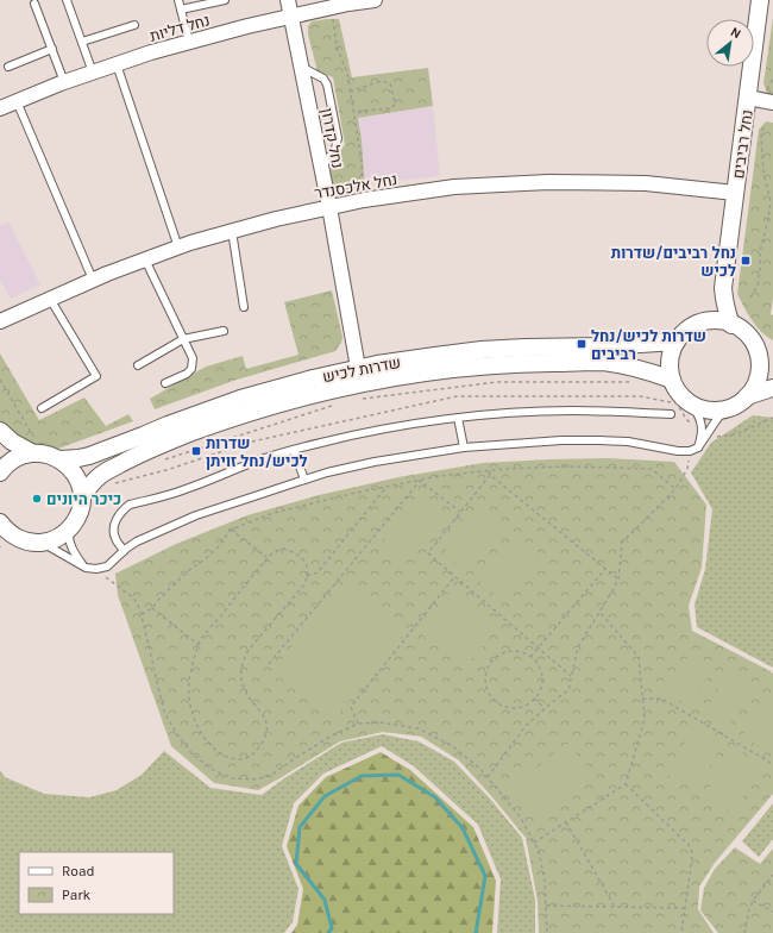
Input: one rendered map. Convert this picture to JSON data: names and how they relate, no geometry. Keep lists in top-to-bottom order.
{
  "streets": {
    "street": [
      "נחל דליות",
      "נחל קדרון",
      "נחל רביבים",
      "נחל אלכסנדר",
      "שדרות לכיש"
    ]
  },
  "crossings": [
    ["נחל דליות", "נחל קדרון"],
    ["נחל קדרון", "נחל אלכסנדר"],
    ["נחל קדרון", "שדרות לכיש"],
    ["נחל רביבים", "נחל אלכסנדר"],
    ["נחל רביבים", "שדרות לכיש"]
  ],
  "places": {
    "transit": ["נחל רביבים/שדרות לכיש", "שדרות לכיש/נחל רביבים", "שדרות לכיש/נחל זויתן"],
    "other": ["כיכר היונים"]
  },
  "legend": ["Road", "Park"],
  "north": "top right"
}
